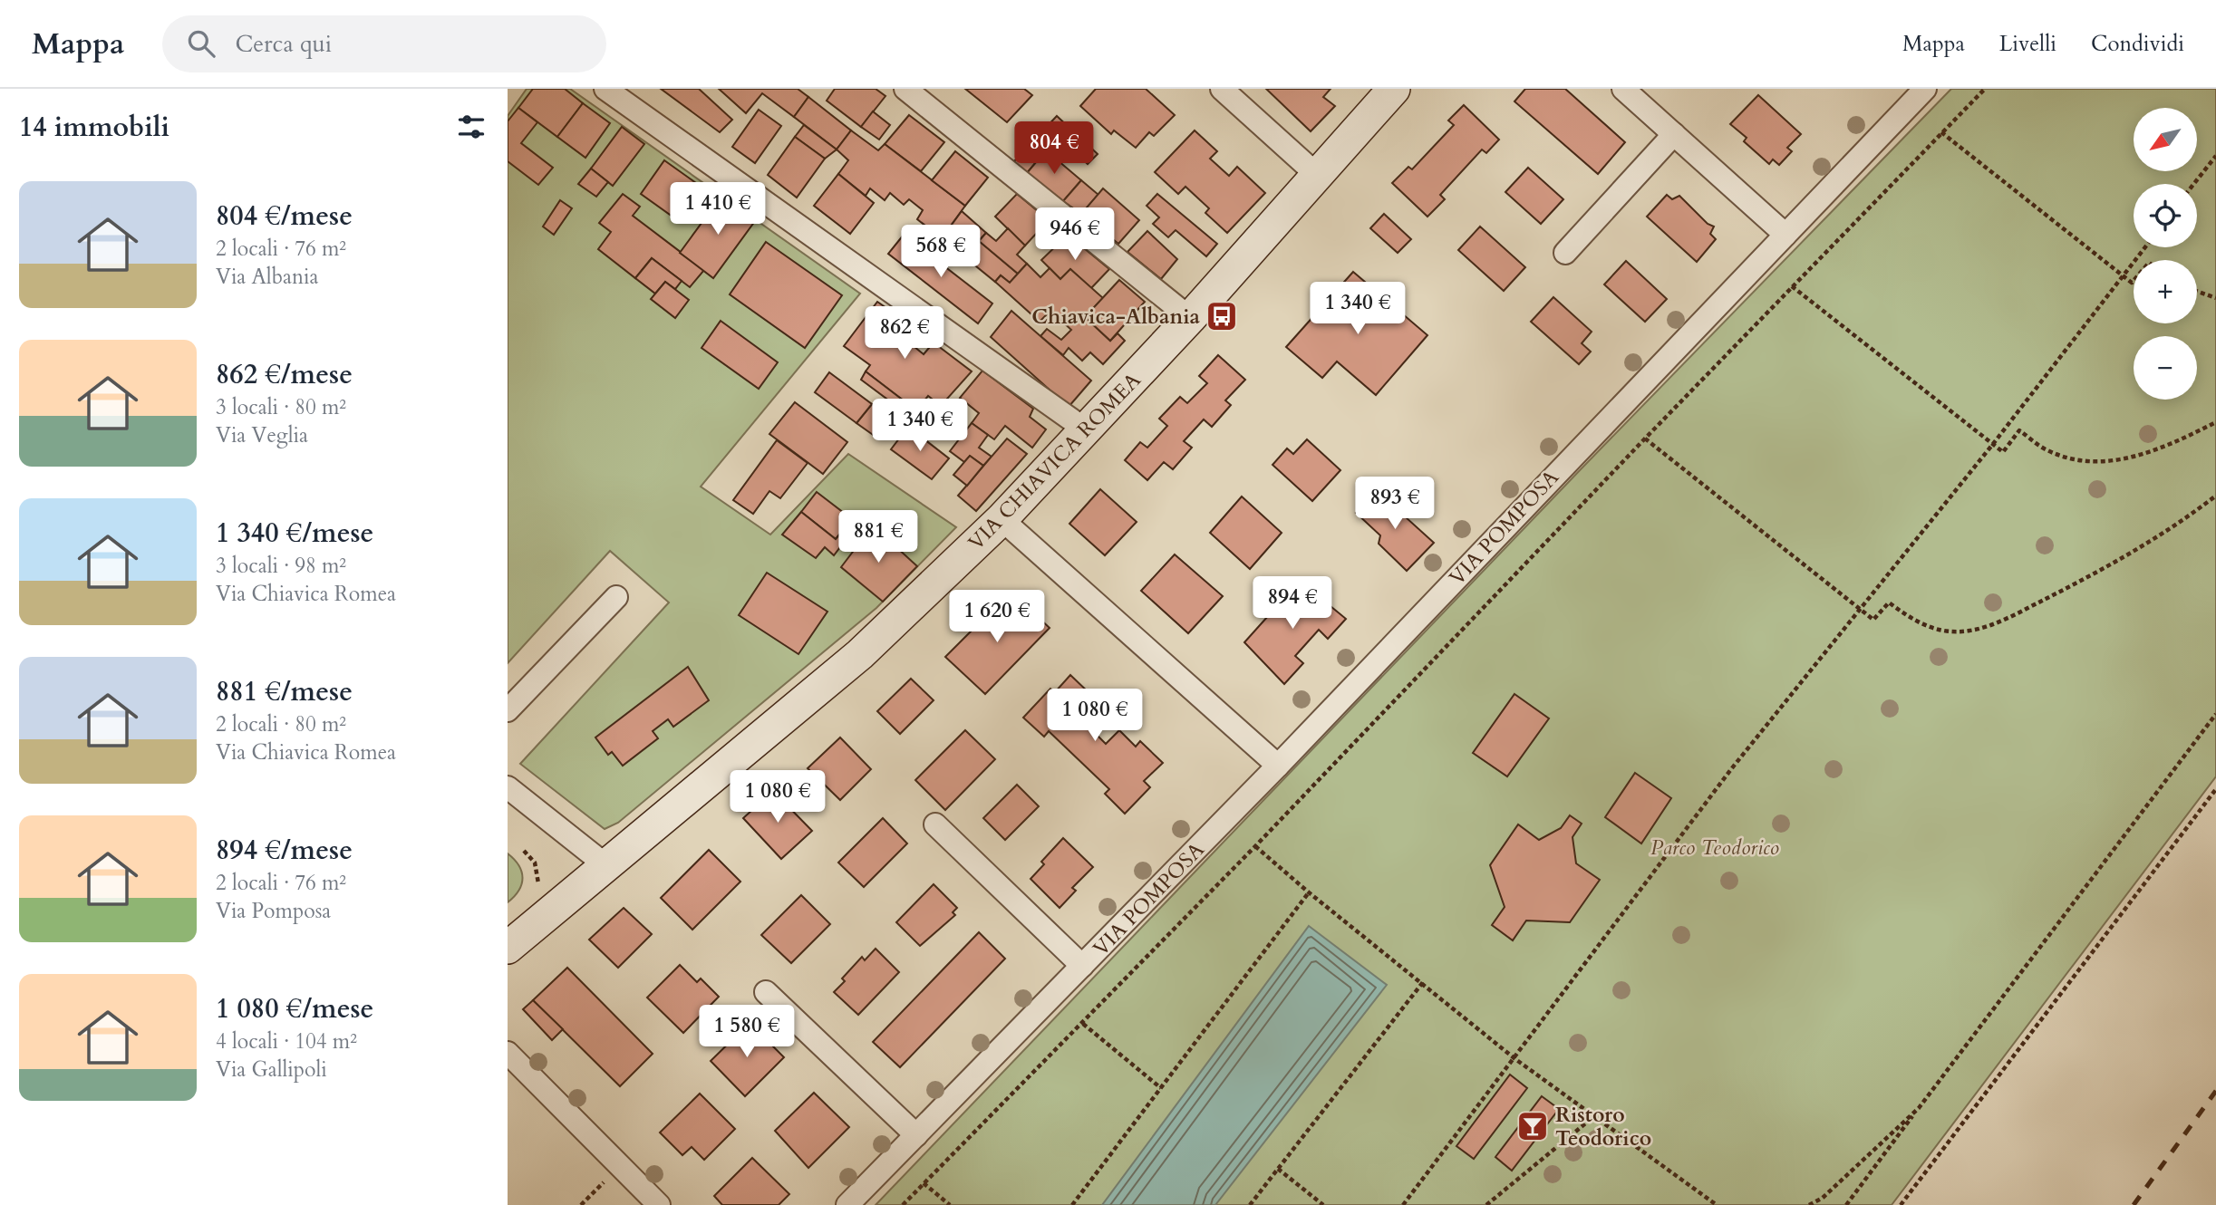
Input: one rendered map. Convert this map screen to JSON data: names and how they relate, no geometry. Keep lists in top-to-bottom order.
{
  "streets": {
    "street": ["VIA CHIAVICA ROMEA", "VIA POMPOSA"]
  },
  "parks": ["Parco Teodorico"],
  "places": {
    "bus stop": ["Chiavica-Albania"],
    "bar": ["Ristoro Teodorico"]
  },
  "north": "bottom left",
  "page": {
    "header": "Mappa",
    "search": "Cerca qui",
    "nav": ["Mappa", "Livelli", "Condividi"],
    "heading": "14 immobili",
    "map_buttons": ["+", "−"],
    "price": [
      "804 €",
      "1 410 €",
      "946 €",
      "568 €",
      "1 340 €",
      "862 €",
      "1 340 €",
      "893 €",
      "881 €",
      "894 €",
      "1 620 €",
      "1 080 €",
      "1 080 €",
      "1 580 €"
    ],
    "list": [
      {
        "name": "804 €/mese",
        "note": "2 locali · 76 m² · Via Albania"
      },
      {
        "name": "862 €/mese",
        "note": "3 locali · 80 m² · Via Veglia"
      },
      {
        "name": "1 340 €/mese",
        "note": "3 locali · 98 m² · Via Chiavica Romea"
      },
      {
        "name": "881 €/mese",
        "note": "2 locali · 80 m² · Via Chiavica Romea"
      },
      {
        "name": "894 €/mese",
        "note": "2 locali · 76 m² · Via Pomposa"
      },
      {
        "name": "1 080 €/mese",
        "note": "4 locali · 104 m² · Via Gallipoli"
      }
    ]
  }
}
